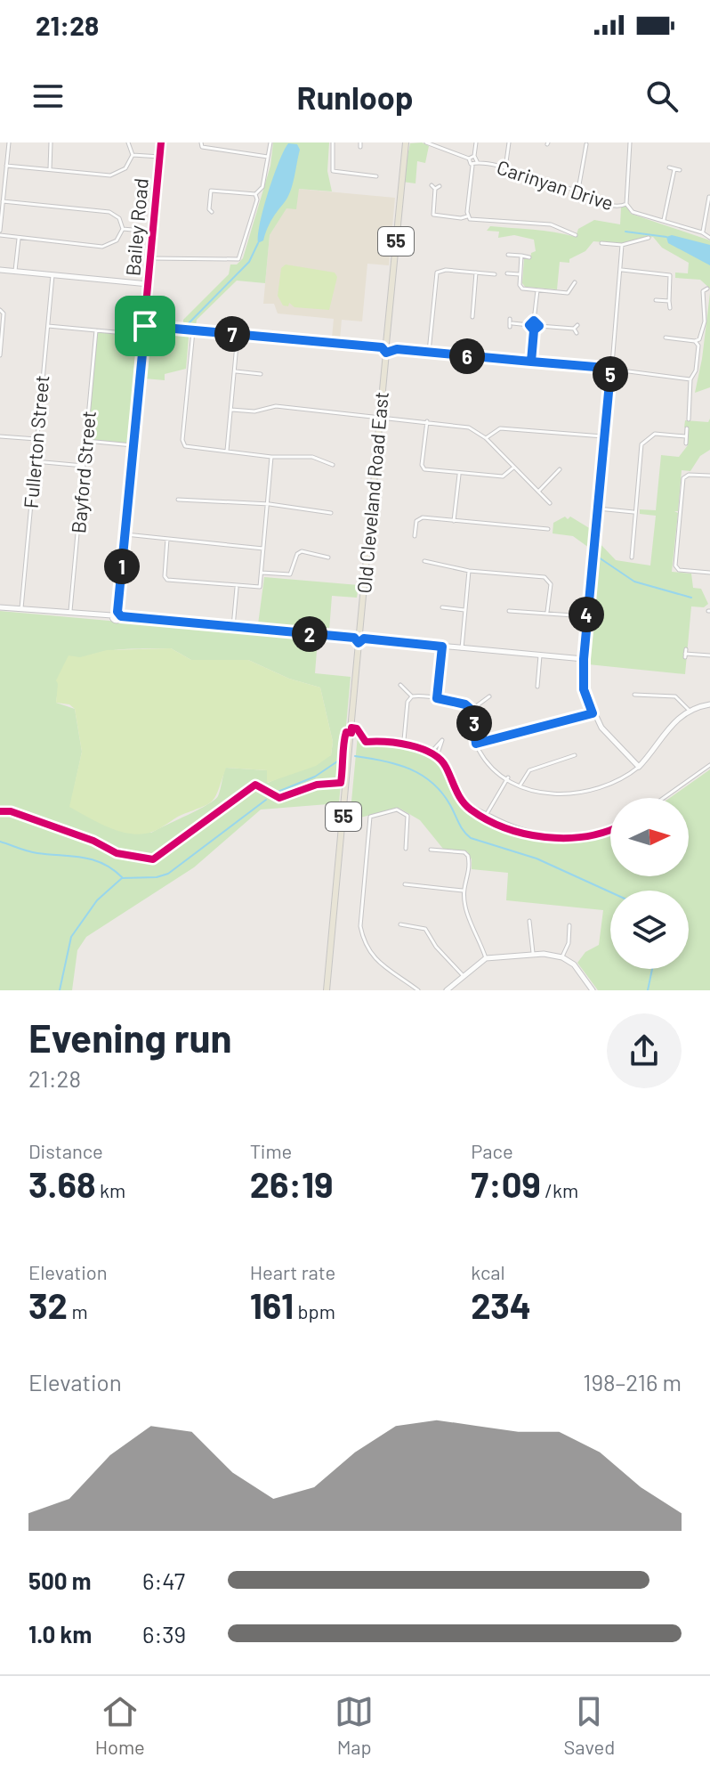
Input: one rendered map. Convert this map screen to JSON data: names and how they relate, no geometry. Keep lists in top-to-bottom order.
{
  "streets": {
    "main road": ["55", "Old Cleveland Road East"],
    "street": [
      "Carinyan Drive",
      "Bailey Road",
      "Fullerton Street",
      "Bayford Street"
    ]
  },
  "north": "right",
  "page": {
    "status": "21:28",
    "header": "Runloop",
    "pins": [
      "7",
      "6",
      "5",
      "1",
      "4",
      "2",
      "3"
    ],
    "heading": ["Evening run", "21:28"],
    "stats": [
      ["Distance", "3.68 km"],
      ["Time", "26:19"],
      ["Pace", "7:09 /km"],
      ["Elevation", "32 m"],
      ["Heart rate", "161 bpm"],
      ["kcal", "234"]
    ],
    "chart": ["Elevation", "198–216 m"],
    "list": [
      {
        "name": "500 m",
        "note": "6:47"
      },
      {
        "name": "1.0 km",
        "note": "6:39"
      }
    ],
    "tabs": ["Home", "Map", "Saved"]
  }
}
